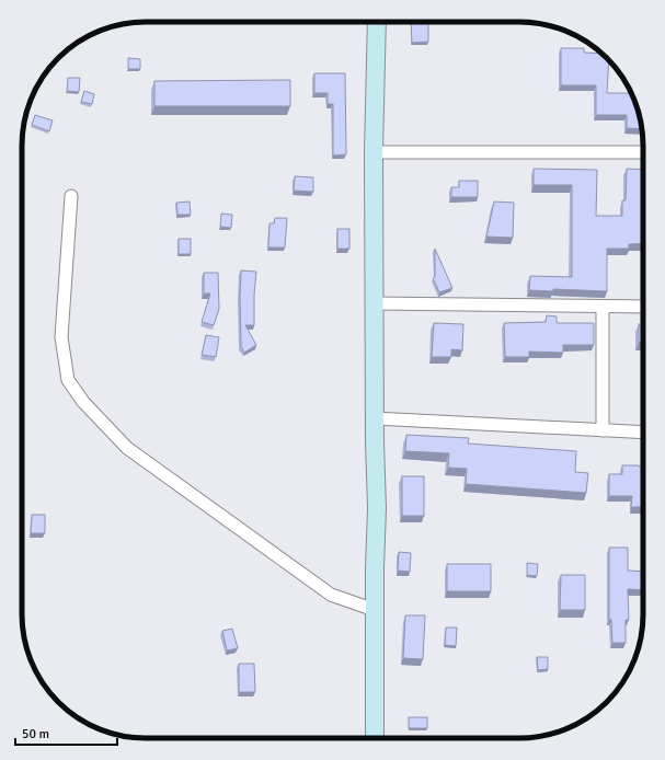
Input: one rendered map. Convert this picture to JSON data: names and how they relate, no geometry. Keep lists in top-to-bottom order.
{
  "scale_bar": "50 m"
}
